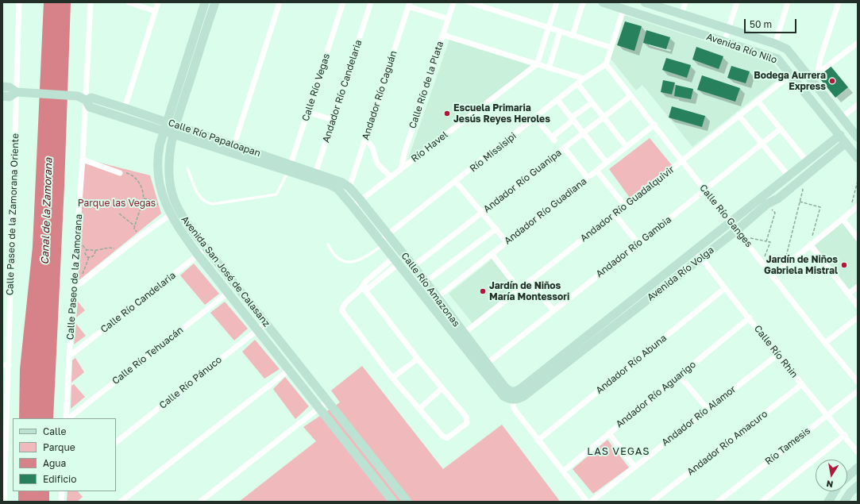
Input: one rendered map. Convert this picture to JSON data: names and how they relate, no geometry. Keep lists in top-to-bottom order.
{
  "streets": {
    "street": [
      "Avenida Río Nilo",
      "Calle Río de la Plata",
      "Calle Río Vegas",
      "Andador Río Candelaria",
      "Andador Río Caguán",
      "Calle Río Papaloapan",
      "Río Havel",
      "Río Missisipi",
      "Andador Río Guanipa",
      "Andador Río Guadalquivir",
      "Andador Río Guadiana",
      "Calle Paseo de la Zamorana Oriente",
      "Calle Río Ganges",
      "Andador Río Gambia",
      "Avenida San José de Calasanz",
      "Avenida Río Volga",
      "Calle Paseo de la Zamorana",
      "Calle Río Amazonas",
      "Calle Río Candelaria",
      "Calle Río Rhin",
      "Calle Río Tehuacán",
      "Andador Río Abuna",
      "Calle Río Pánuco",
      "Andador Río Aguarigo",
      "Andador Río Alamor",
      "Andador Río Amacuro",
      "Río Tamesis"
    ]
  },
  "crossings": [
    ["Avenida Río Nilo", "Andador Río Guadalquivir"],
    ["Avenida Río Nilo", "Avenida Río Volga"],
    ["Calle Río de la Plata", "Río Havel"],
    ["Calle Río Vegas", "Calle Río Papaloapan"],
    ["Andador Río Candelaria", "Calle Río Papaloapan"],
    ["Andador Río Caguán", "Calle Río Amazonas"],
    ["Calle Río Papaloapan", "Calle Paseo de la Zamorana Oriente"],
    ["Calle Río Papaloapan", "Avenida San José de Calasanz"],
    ["Calle Río Papaloapan", "Calle Paseo de la Zamorana"],
    ["Calle Río Papaloapan", "Calle Río Amazonas"],
    ["Río Havel", "Calle Río Amazonas"],
    ["Río Missisipi", "Calle Río Ganges"],
    ["Río Missisipi", "Calle Río Amazonas"],
    ["Andador Río Guanipa", "Calle Río Ganges"],
    ["Andador Río Guanipa", "Calle Río Amazonas"],
    ["Andador Río Guadalquivir", "Calle Río Ganges"],
    ["Andador Río Guadalquivir", "Calle Río Amazonas"],
    ["Andador Río Guadiana", "Calle Río Ganges"],
    ["Andador Río Guadiana", "Calle Río Amazonas"],
    ["Calle Río Ganges", "Andador Río Gambia"],
    ["Calle Río Ganges", "Avenida Río Volga"],
    ["Andador Río Gambia", "Calle Río Amazonas"],
    ["Avenida San José de Calasanz", "Calle Río Candelaria"],
    ["Avenida San José de Calasanz", "Calle Río Tehuacán"],
    ["Avenida San José de Calasanz", "Calle Río Pánuco"],
    ["Avenida Río Volga", "Calle Río Amazonas"],
    ["Avenida Río Volga", "Calle Río Rhin"],
    ["Calle Paseo de la Zamorana", "Calle Río Candelaria"],
    ["Calle Río Amazonas", "Andador Río Abuna"],
    ["Calle Río Amazonas", "Andador Río Aguarigo"],
    ["Calle Río Rhin", "Andador Río Abuna"],
    ["Calle Río Rhin", "Andador Río Aguarigo"],
    ["Calle Río Rhin", "Andador Río Alamor"],
    ["Calle Río Rhin", "Andador Río Amacuro"],
    ["Calle Río Rhin", "Río Tamesis"]
  ],
  "districts": ["LAS VEGAS"],
  "water": ["Canal de la Zamorana"],
  "parks": ["Parque las Vegas"],
  "places": [
    "Bodega Aurrera Express",
    "Escuela Primaria Jesús Reyes Heroles",
    "Jardín de Niños Gabriela Mistral",
    "Jardín de Niños María Montessori"
  ],
  "legend": [
    "Calle",
    "Parque",
    "Agua",
    "Edificio"
  ],
  "scale_bar": "50 m",
  "north": "bottom"
}
